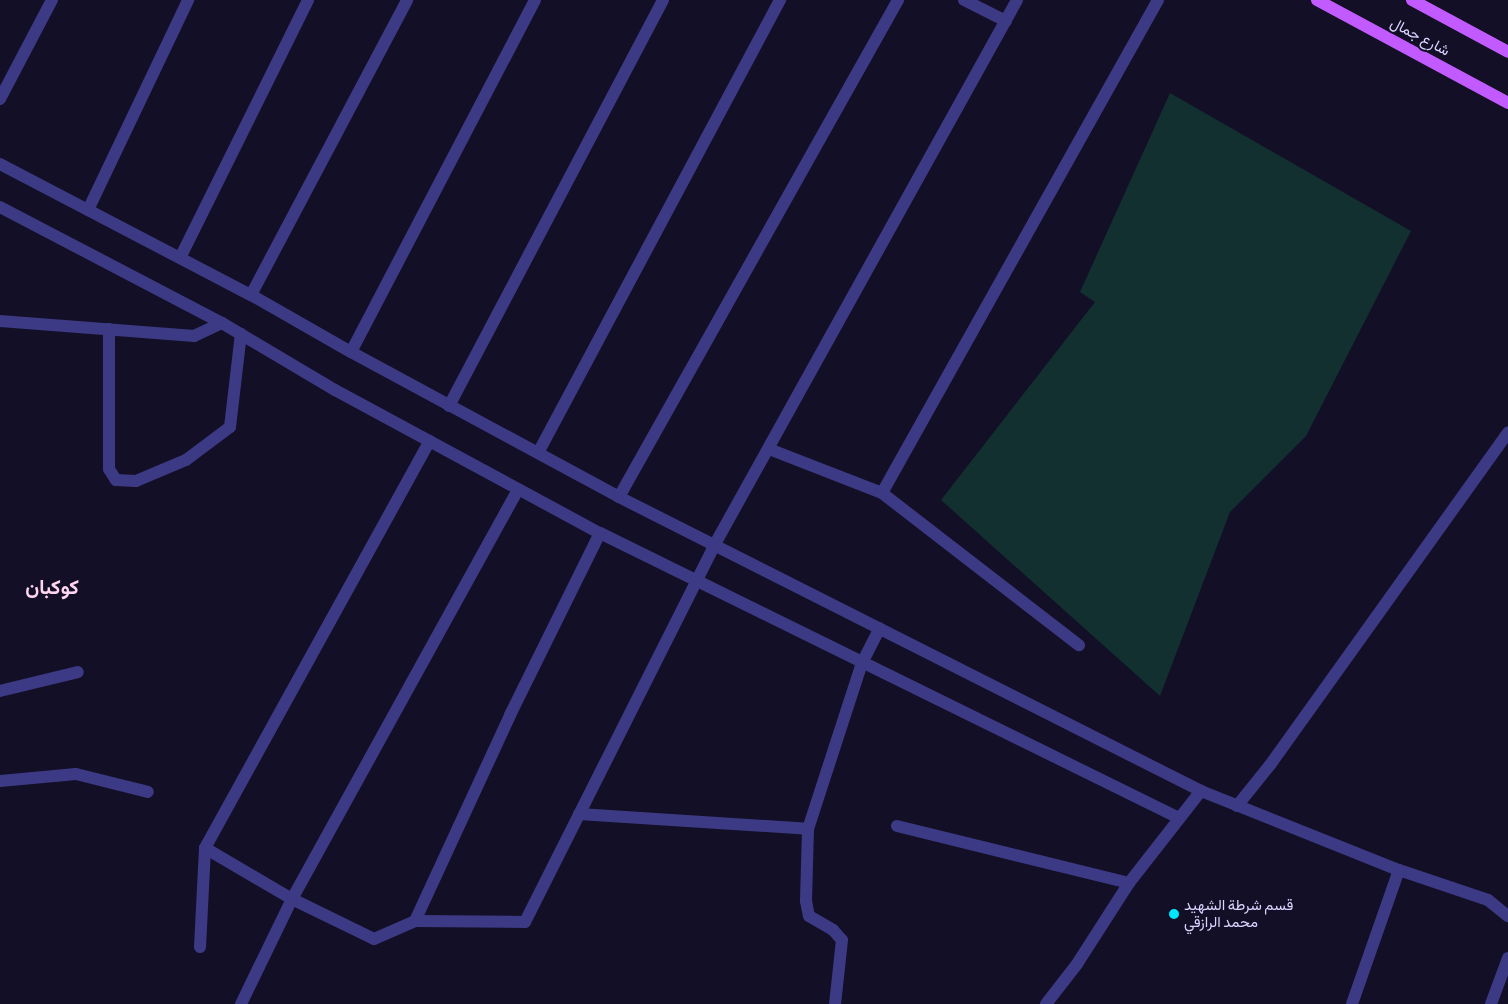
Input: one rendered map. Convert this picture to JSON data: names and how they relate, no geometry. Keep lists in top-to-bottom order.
{
  "streets": {
    "main road": ["شارع جمال"]
  },
  "districts": ["كوكبان"],
  "places": ["قسم شرطة الشهيد محمد الرازقي"]
}
